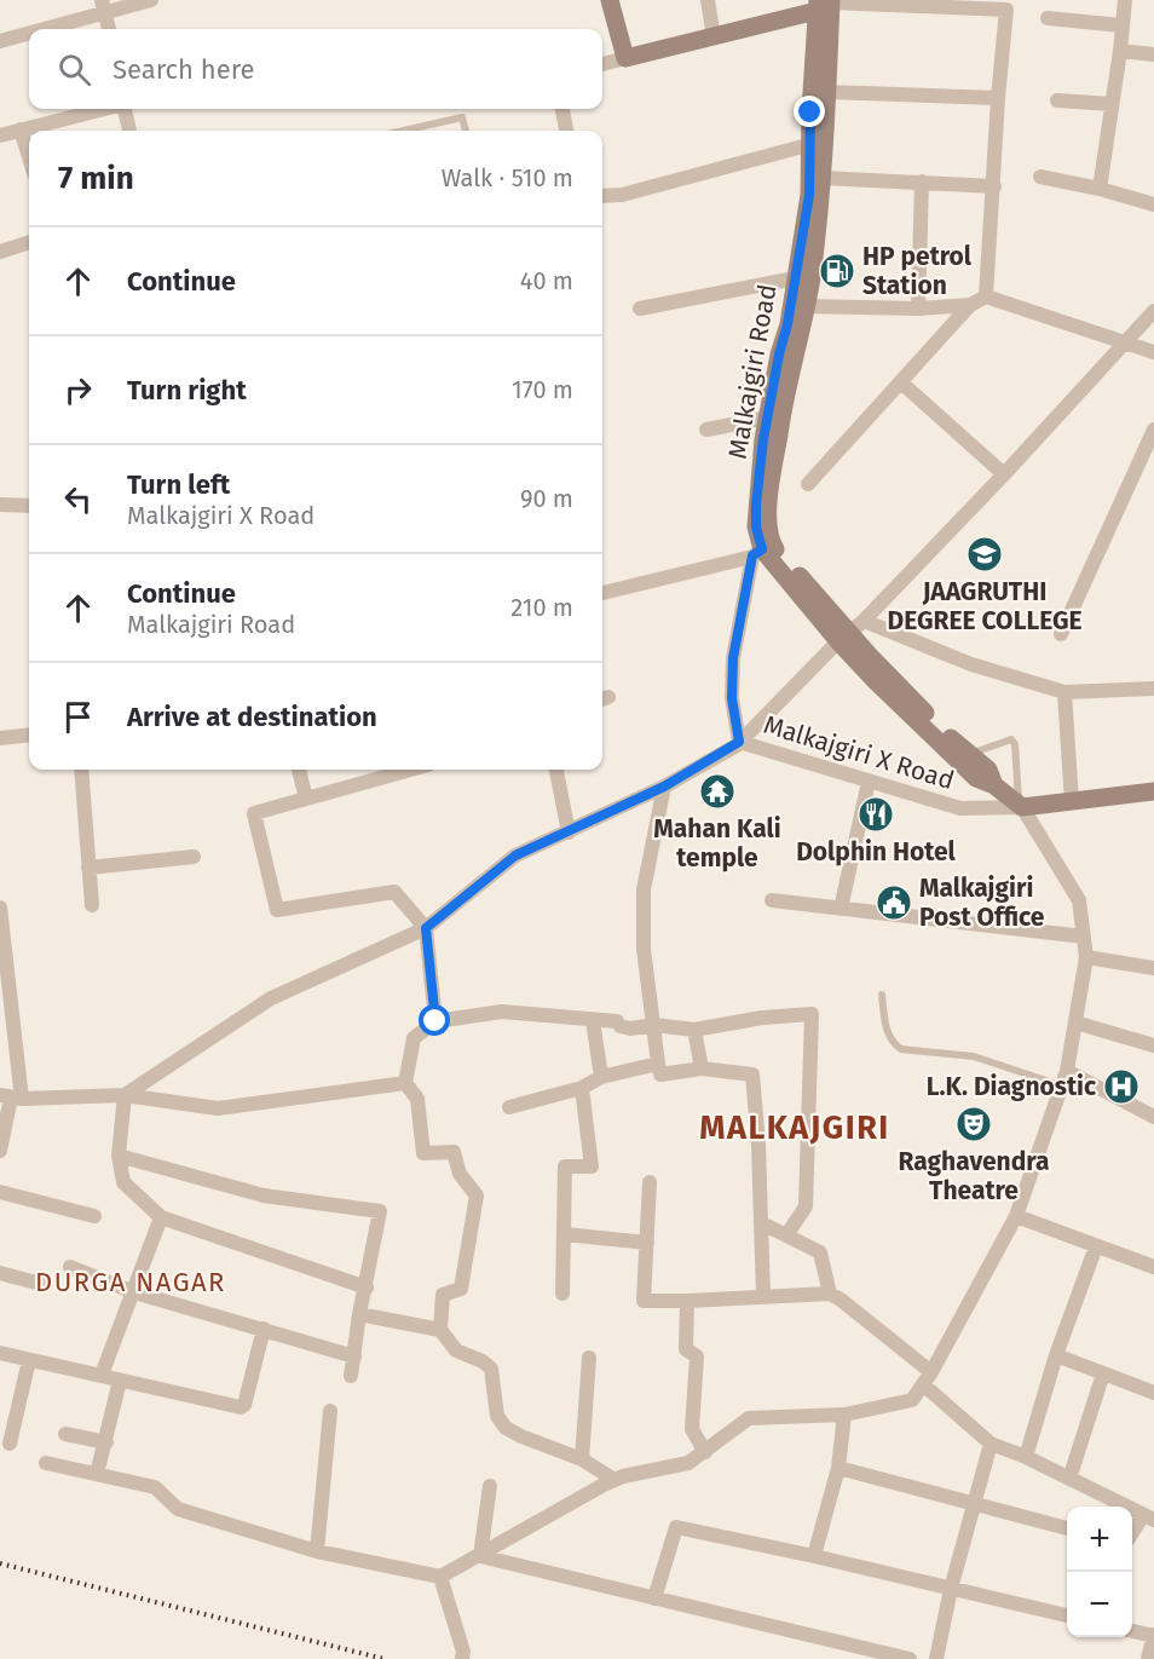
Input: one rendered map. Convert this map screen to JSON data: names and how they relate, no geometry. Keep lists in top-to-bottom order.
{
  "streets": {
    "main road": ["Malkajgiri Road"],
    "street": ["Malkajgiri X Road"]
  },
  "crossings": [
    ["Malkajgiri Road", "Malkajgiri X Road"]
  ],
  "districts": ["MALKAJGIRI", "DURGA NAGAR"],
  "places": {
    "fuel station": ["HP petrol Station"],
    "school or university": ["JAAGRUTHI DEGREE COLLEGE"],
    "temple": ["Mahan Kali temple"],
    "restaurant": ["Dolphin Hotel"],
    "public building": ["Malkajgiri Post Office"],
    "hospital": ["L.K. Diagnostic"],
    "theatre": ["Raghavendra Theatre"]
  },
  "page": {
    "search": "Search here",
    "heading": ["7 min", "Walk · 510 m"],
    "list": [
      ["Continue", "40 m"],
      ["Turn right", "170 m"],
      ["Turn left", "Malkajgiri X Road", "90 m"],
      ["Continue", "Malkajgiri Road", "210 m"],
      "Arrive at destination"
    ],
    "map_buttons": ["+", "−"]
  }
}
